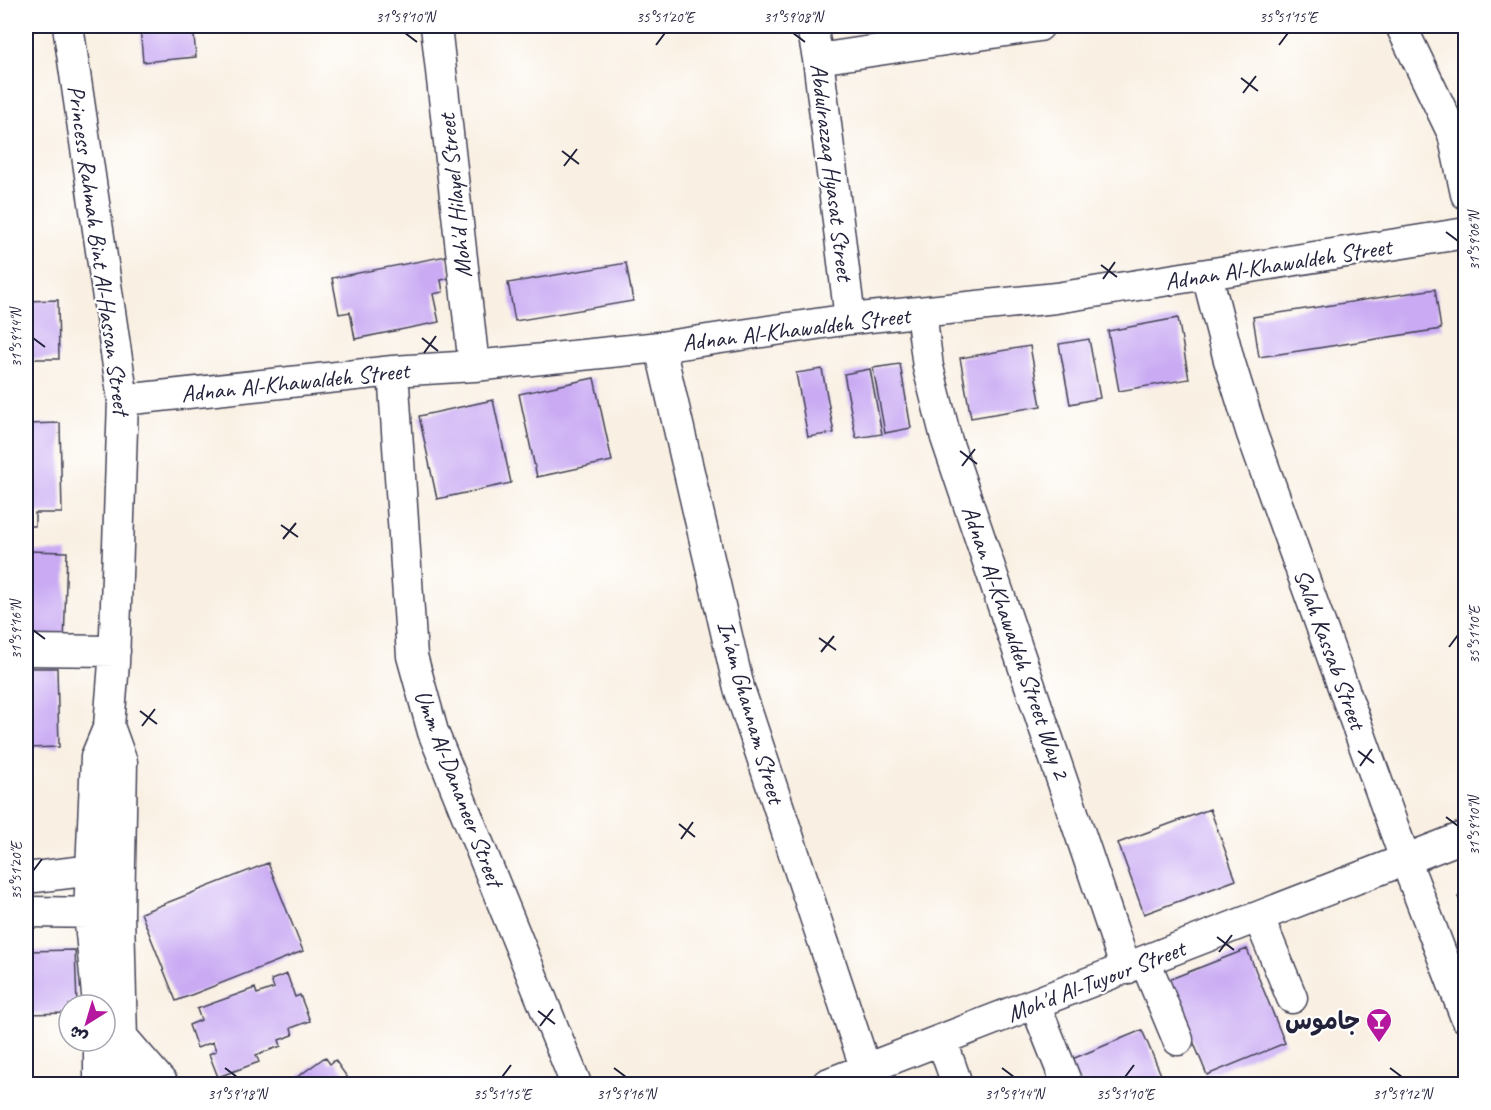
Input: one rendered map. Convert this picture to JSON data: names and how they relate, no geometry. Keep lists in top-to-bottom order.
{
  "streets": {
    "street": [
      "Abdulrazzaq Hyasat Street",
      "Moh'd Hilayel Street",
      "Princess Rahmah Bint Al-Hassan Street",
      "Adnan Al-Khawaldeh Street",
      "Adnan Al-Khawaldeh Street Way 2",
      "Salah Kassab Street",
      "In'am Ghannam Street",
      "Umm Al-Dananeer Street",
      "Moh'd Al-Tuyour Street"
    ]
  },
  "crossings": [
    ["Abdulrazzaq Hyasat Street", "Adnan Al-Khawaldeh Street"],
    ["Moh'd Hilayel Street", "Adnan Al-Khawaldeh Street"],
    ["Princess Rahmah Bint Al-Hassan Street", "Adnan Al-Khawaldeh Street"],
    ["Adnan Al-Khawaldeh Street", "Adnan Al-Khawaldeh Street Way 2"],
    ["Adnan Al-Khawaldeh Street", "Salah Kassab Street"],
    ["Adnan Al-Khawaldeh Street", "In'am Ghannam Street"],
    ["Adnan Al-Khawaldeh Street", "Umm Al-Dananeer Street"],
    ["Adnan Al-Khawaldeh Street Way 2", "Moh'd Al-Tuyour Street"],
    ["Salah Kassab Street", "Moh'd Al-Tuyour Street"],
    ["In'am Ghannam Street", "Moh'd Al-Tuyour Street"]
  ],
  "places": {
    "bar": ["جاموس"]
  },
  "north": "bottom left",
  "coordinates": [
    "31°59'10\"N",
    "35°51'20\"E",
    "31°59'08\"N",
    "35°51'15\"E",
    "31°59'06\"N",
    "31°59'14\"N",
    "31°59'16\"N",
    "35°51'10\"E",
    "31°59'18\"N",
    "31°59'12\"N"
  ]
}
